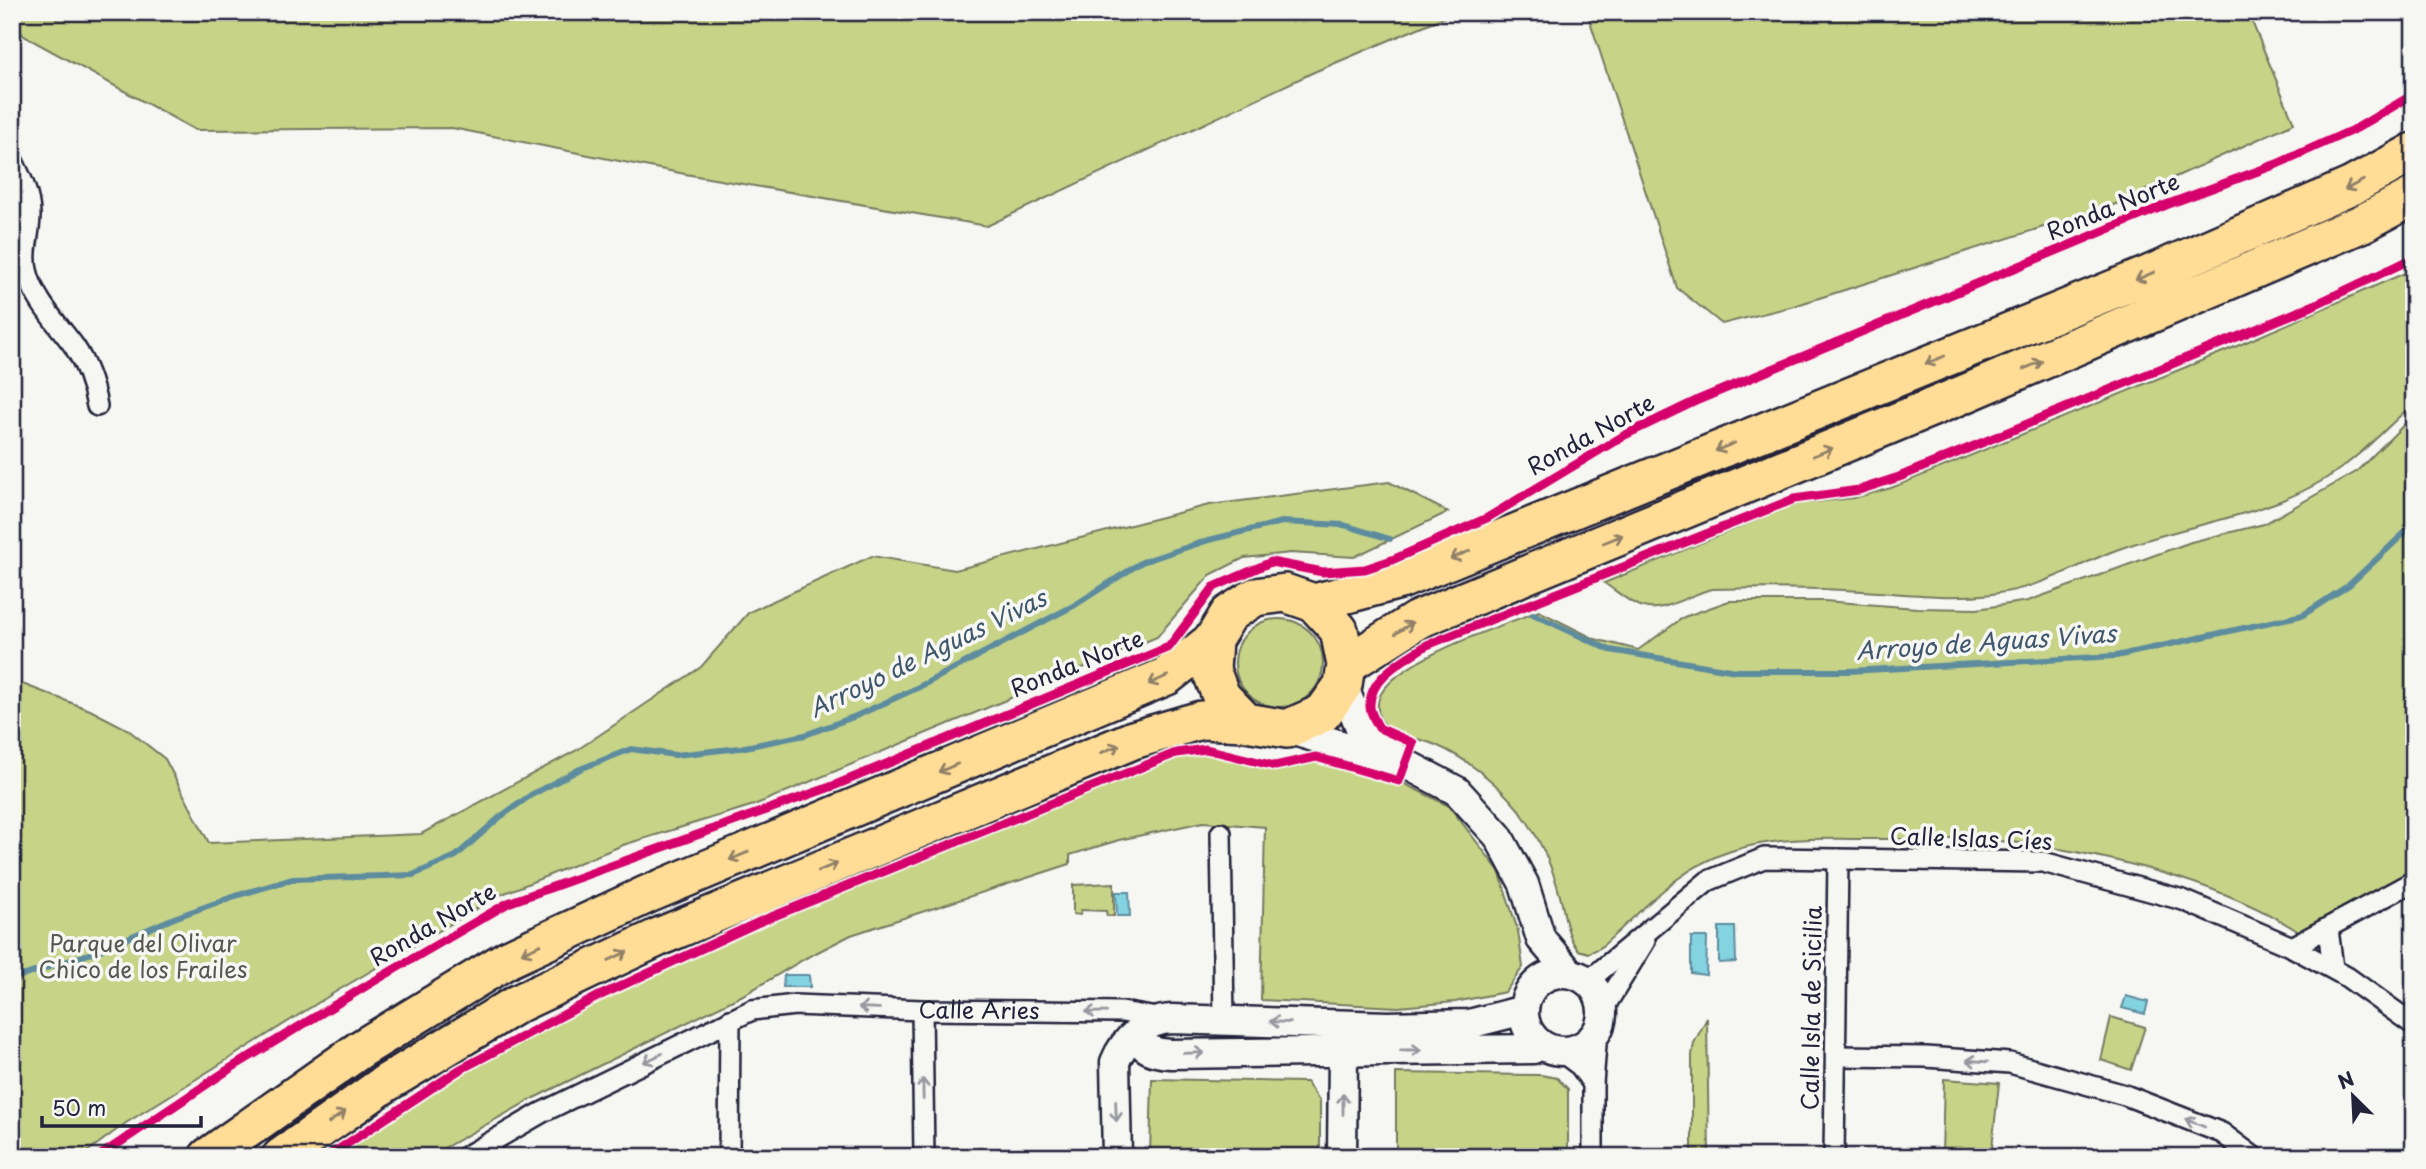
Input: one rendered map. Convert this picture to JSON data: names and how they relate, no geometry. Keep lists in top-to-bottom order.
{
  "streets": {
    "highway": ["Ronda Norte"],
    "main road": ["Calle Aries"],
    "street": ["Calle Islas Cíes", "Calle Isla de Sicilia"]
  },
  "crossings": [
    ["Calle Islas Cíes", "Calle Isla de Sicilia"],
    ["Calle Islas Cíes", "Calle Aries"]
  ],
  "water": ["Arroyo de Aguas Vivas"],
  "parks": ["Parque del Olivar Chico de los Frailes"],
  "scale_bar": "50 m",
  "north": "top left"
}
